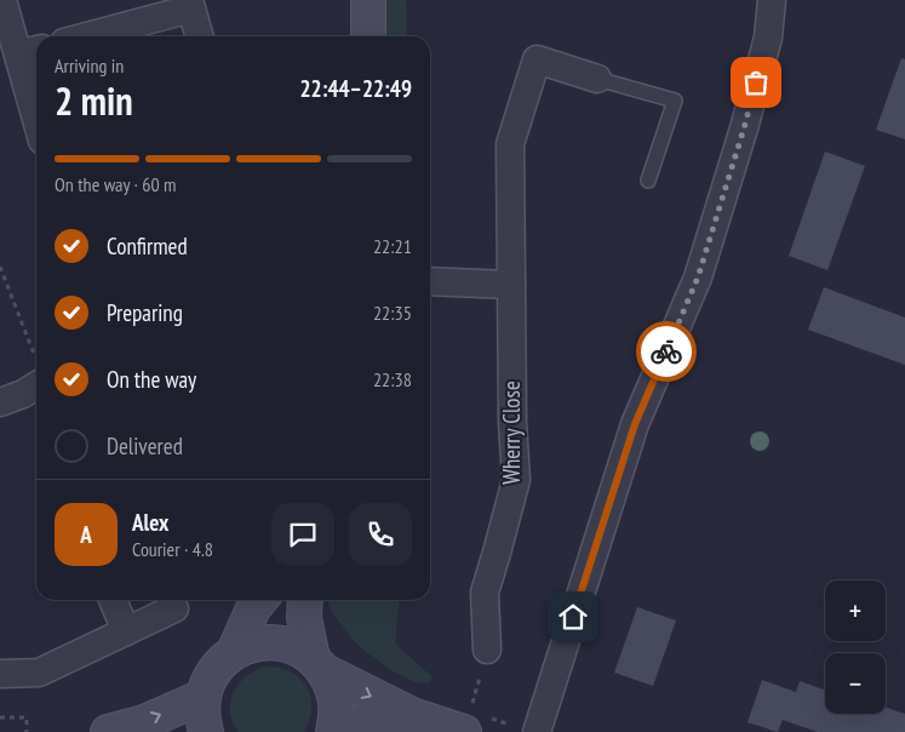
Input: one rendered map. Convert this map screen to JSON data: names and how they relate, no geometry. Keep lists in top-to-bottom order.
{
  "streets": {
    "street": ["Wherry Close"]
  },
  "page": {
    "heading": ["2 min", "Arriving in", "22:44–22:49"],
    "panel": ["Alex", "Courier · 4.8"],
    "bar": "On the way · 60 m",
    "list": [
      ["Confirmed", "22:21"],
      ["Preparing", "22:35"],
      ["On the way", "22:38"],
      "Delivered"
    ],
    "round": "A",
    "map_buttons": ["+", "−"]
  }
}
